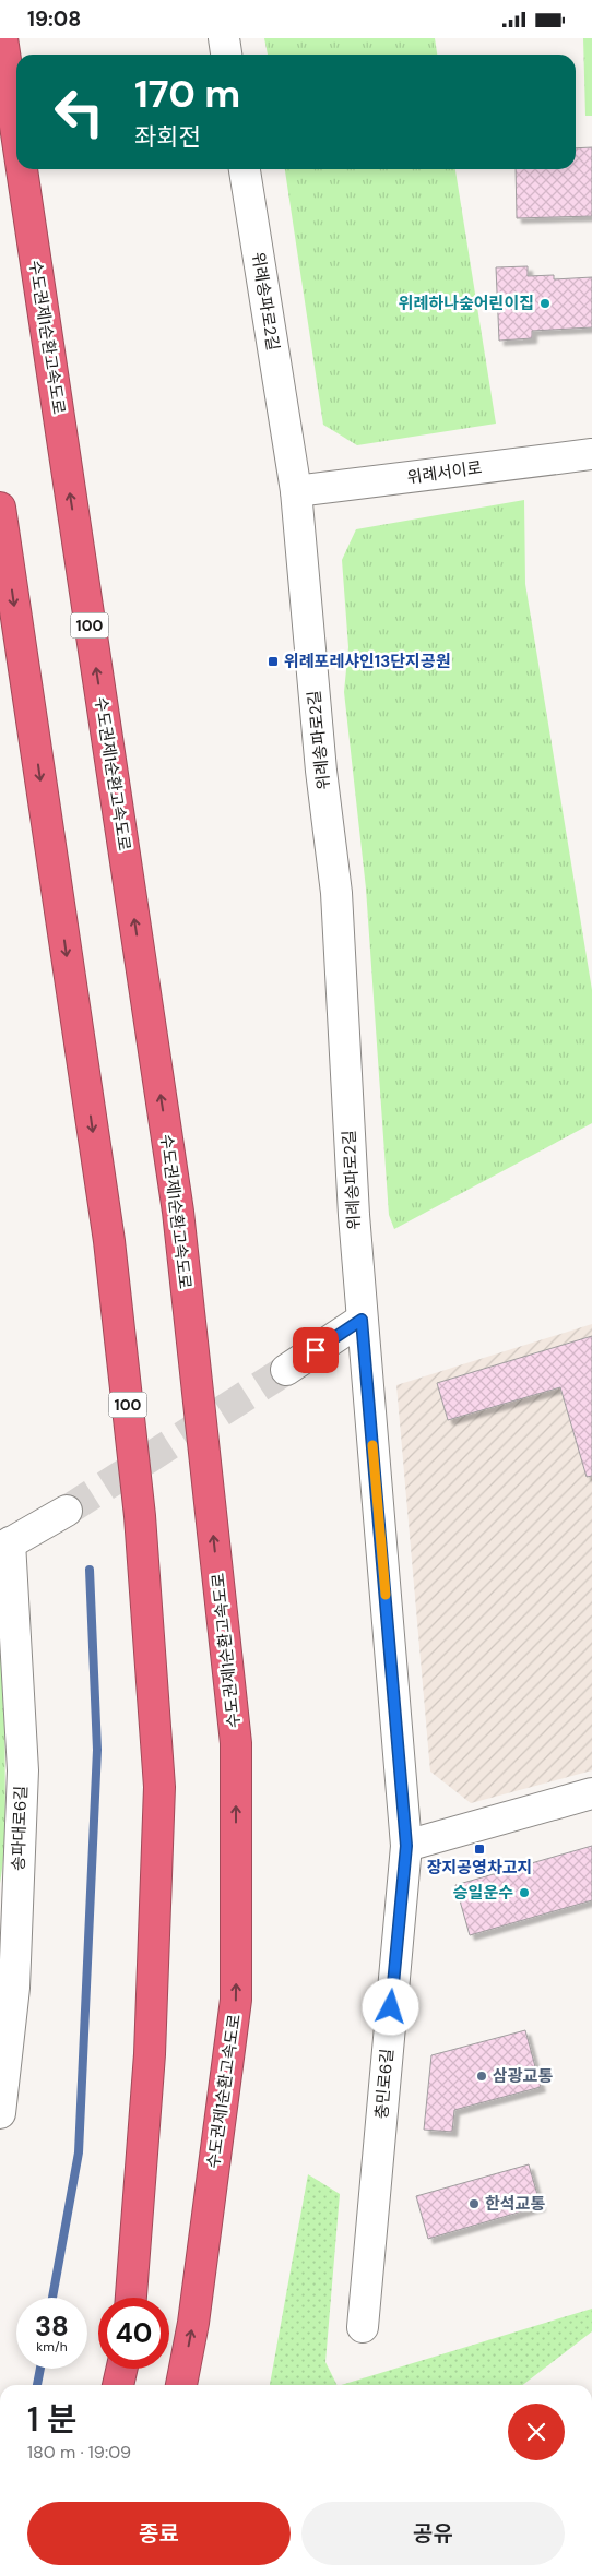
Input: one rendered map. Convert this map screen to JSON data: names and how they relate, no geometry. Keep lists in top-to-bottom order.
{
  "streets": {
    "highway": ["수도권제1순환고속도로", "100"],
    "street": [
      "위례송파로2길",
      "위례서이로",
      "송파대로6길",
      "충민로6길"
    ]
  },
  "crossings": [
    ["위례송파로2길", "위례서이로"],
    ["위례송파로2길", "충민로6길"]
  ],
  "places": {
    "other": [
      "위례하나숲어린이집",
      "승일운수",
      "삼광교통",
      "한석교통"
    ],
    "transit": ["위례포레샤인13단지공원", "장지공영차고지"]
  },
  "page": {
    "status": "19:08",
    "turn": ["170 m", "좌회전"],
    "speed": "38 km/h",
    "limit": "40",
    "heading": ["1 분", "180 m · 19:09"],
    "buttons": ["종료", "공유"]
  }
}
